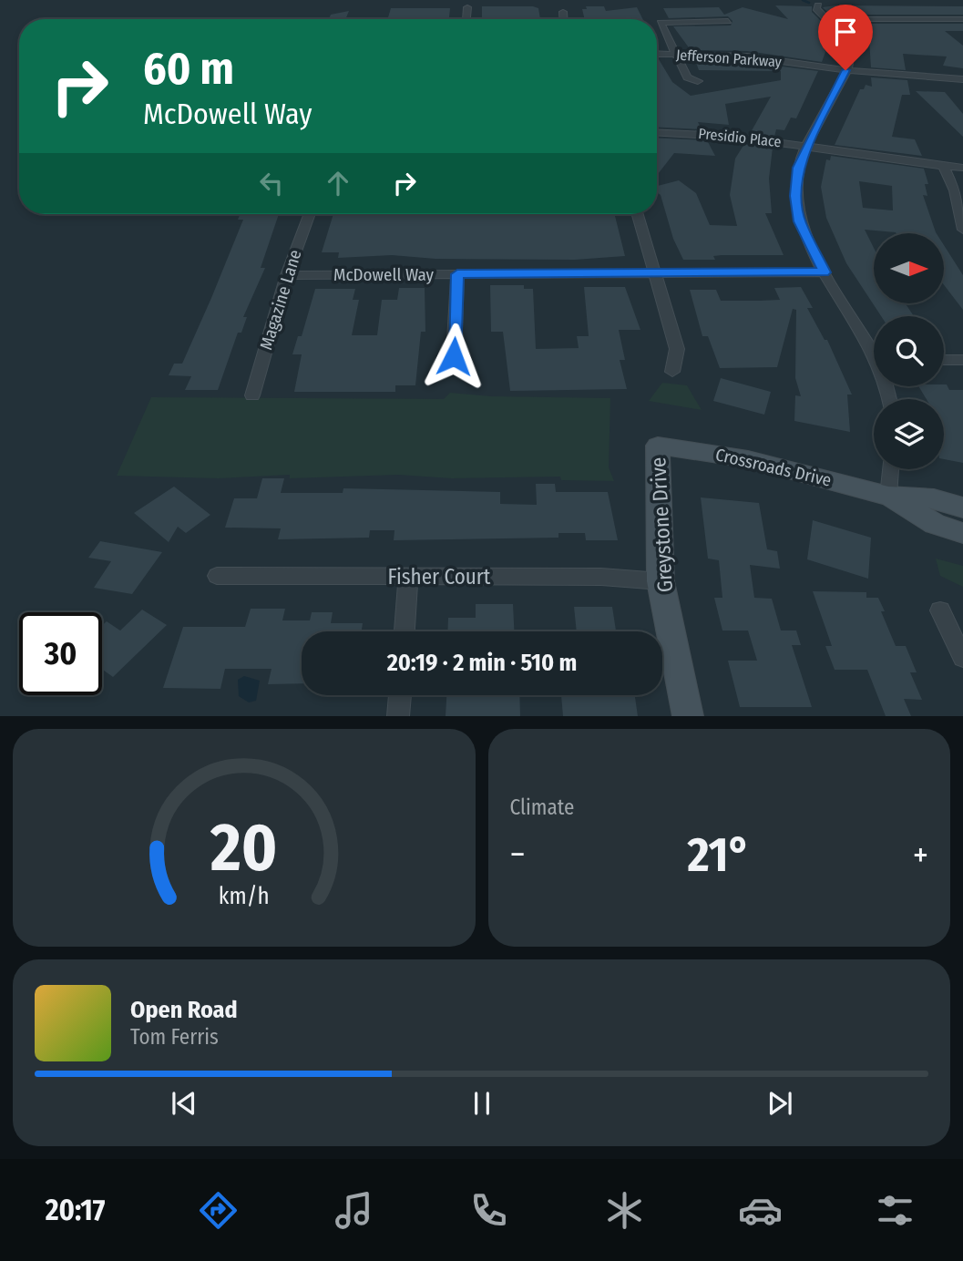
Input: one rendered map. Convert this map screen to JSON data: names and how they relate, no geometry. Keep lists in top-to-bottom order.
{
  "streets": {
    "street": [
      "Jefferson Parkway",
      "Presidio Place",
      "McDowell Way",
      "Magazine Lane",
      "Crossroads Drive",
      "Greystone Drive",
      "Fisher Court"
    ]
  },
  "crossings": [
    ["McDowell Way", "Magazine Lane"],
    ["Crossroads Drive", "Greystone Drive"],
    ["Greystone Drive", "Fisher Court"]
  ],
  "north": "right",
  "page": {
    "turn": ["60 m", "McDowell Way"],
    "limit": "30",
    "trip": "20:19 · 2 min · 510 m",
    "tile": "Climate",
    "heat": ["−", "21°", "+"],
    "song": ["Open Road", "Tom Ferris"],
    "tabs": "20:17",
    "gauge": ["20", "km/h"]
  }
}
